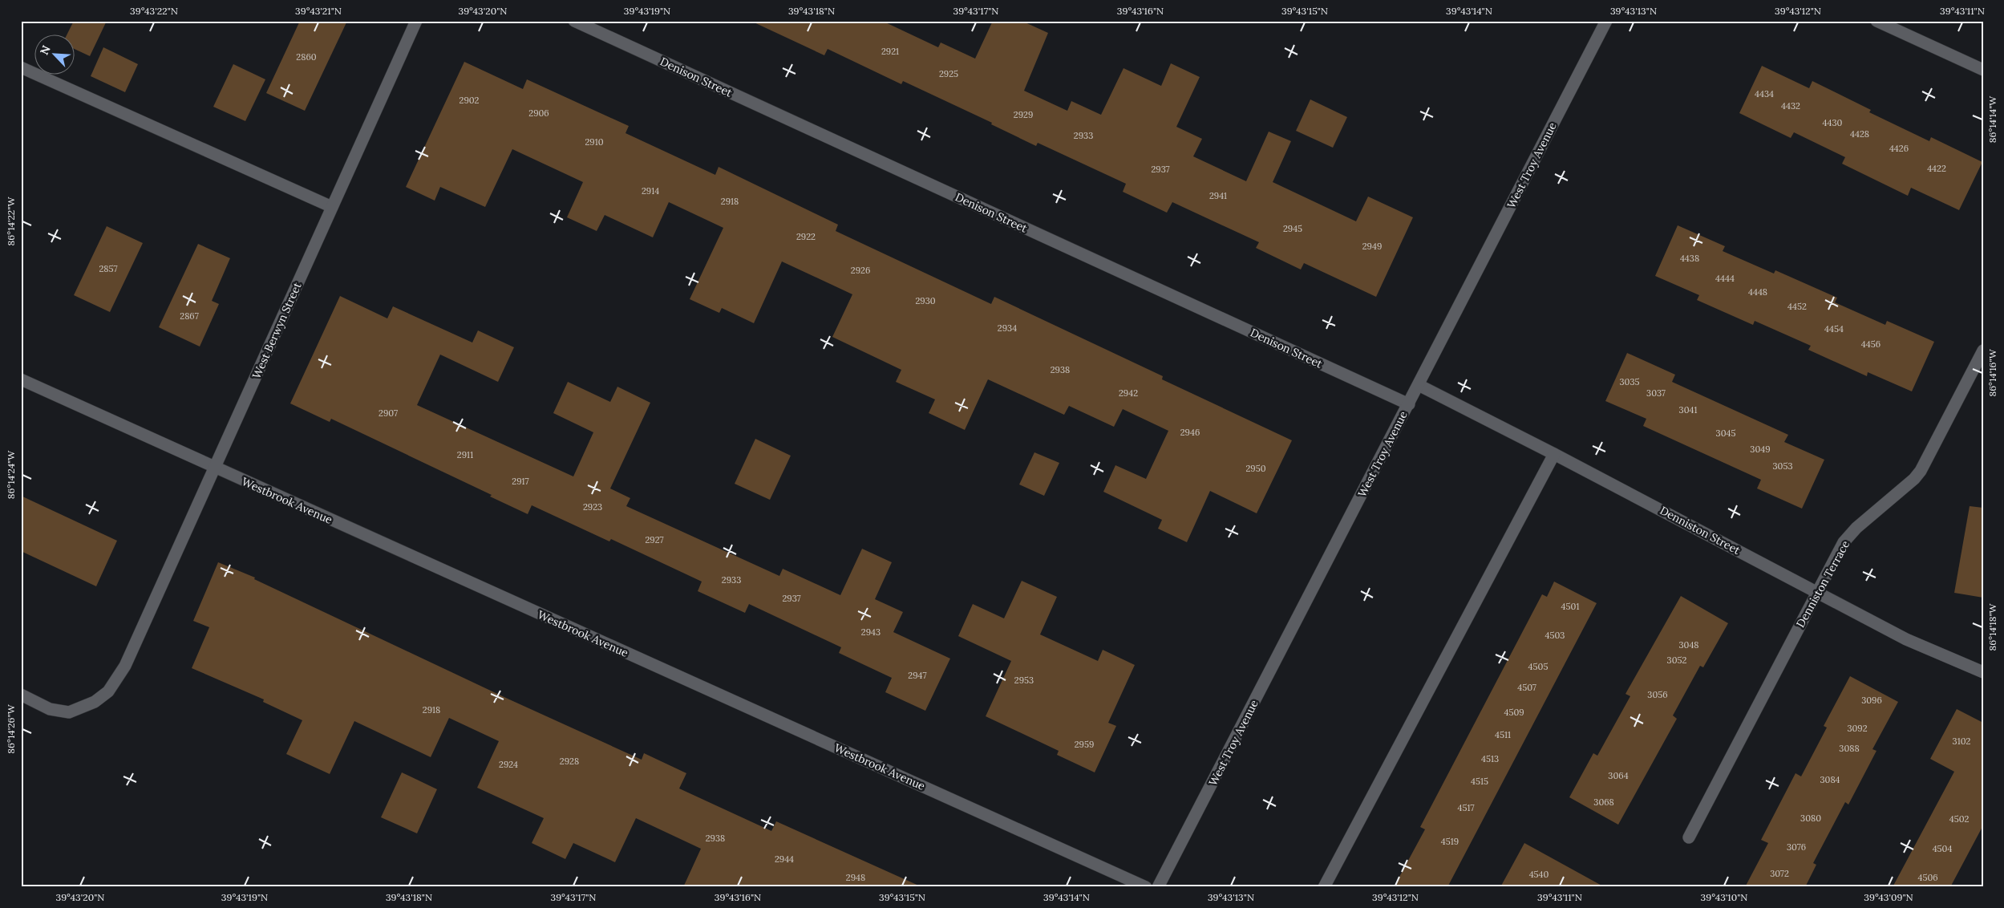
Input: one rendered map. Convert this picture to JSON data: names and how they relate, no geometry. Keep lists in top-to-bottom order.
{
  "streets": {
    "street": [
      "Denison Street",
      "West Troy Avenue",
      "West Berwyn Street",
      "Westbrook Avenue",
      "Denniston Street",
      "Denniston Terrace"
    ]
  },
  "crossings": [
    ["Denison Street", "West Troy Avenue"],
    ["West Troy Avenue", "Denniston Street"],
    ["West Berwyn Street", "Westbrook Avenue"],
    ["Denniston Street", "Denniston Terrace"]
  ],
  "house_numbers": [
    "2921",
    "2860",
    "2925",
    "4434",
    "2902",
    "4432",
    "2906",
    "2929",
    "4430",
    "4428",
    "2933",
    "2910",
    "4426",
    "4422",
    "2937",
    "2914",
    "2941",
    "2918",
    "2945",
    "2922",
    "2949",
    "4438",
    "2857",
    "2926",
    "4444",
    "4448",
    "2930",
    "4452",
    "2867",
    "2934",
    "4454",
    "4456",
    "2938",
    "3035",
    "2942",
    "3037",
    "3041",
    "2907",
    "2946",
    "3045",
    "3049",
    "2911",
    "3053",
    "2950",
    "2917",
    "2923",
    "2927",
    "2933",
    "2937",
    "4501",
    "2943",
    "4503",
    "3048",
    "3052",
    "4505",
    "2947",
    "2953",
    "4507",
    "3056",
    "3096",
    "2918",
    "4509",
    "3092",
    "4511",
    "3102",
    "2959",
    "3088",
    "4513",
    "2928",
    "2924",
    "3064",
    "3084",
    "4515",
    "3068",
    "4517",
    "3080",
    "4502",
    "2938",
    "4519",
    "3076",
    "4504",
    "2944",
    "3072",
    "4540",
    "2948",
    "4506"
  ],
  "north": "top left",
  "coordinates": [
    "39°43'22\"N",
    "39°43'21\"N",
    "39°43'20\"N",
    "39°43'19\"N",
    "39°43'18\"N",
    "39°43'17\"N",
    "39°43'16\"N",
    "39°43'15\"N",
    "39°43'14\"N",
    "39°43'13\"N",
    "39°43'12\"N",
    "39°43'11\"N",
    "86°14'14\"W",
    "86°14'22\"W",
    "86°14'16\"W",
    "86°14'24\"W",
    "86°14'18\"W",
    "86°14'26\"W",
    "39°43'10\"N",
    "39°43'09\"N"
  ]
}
